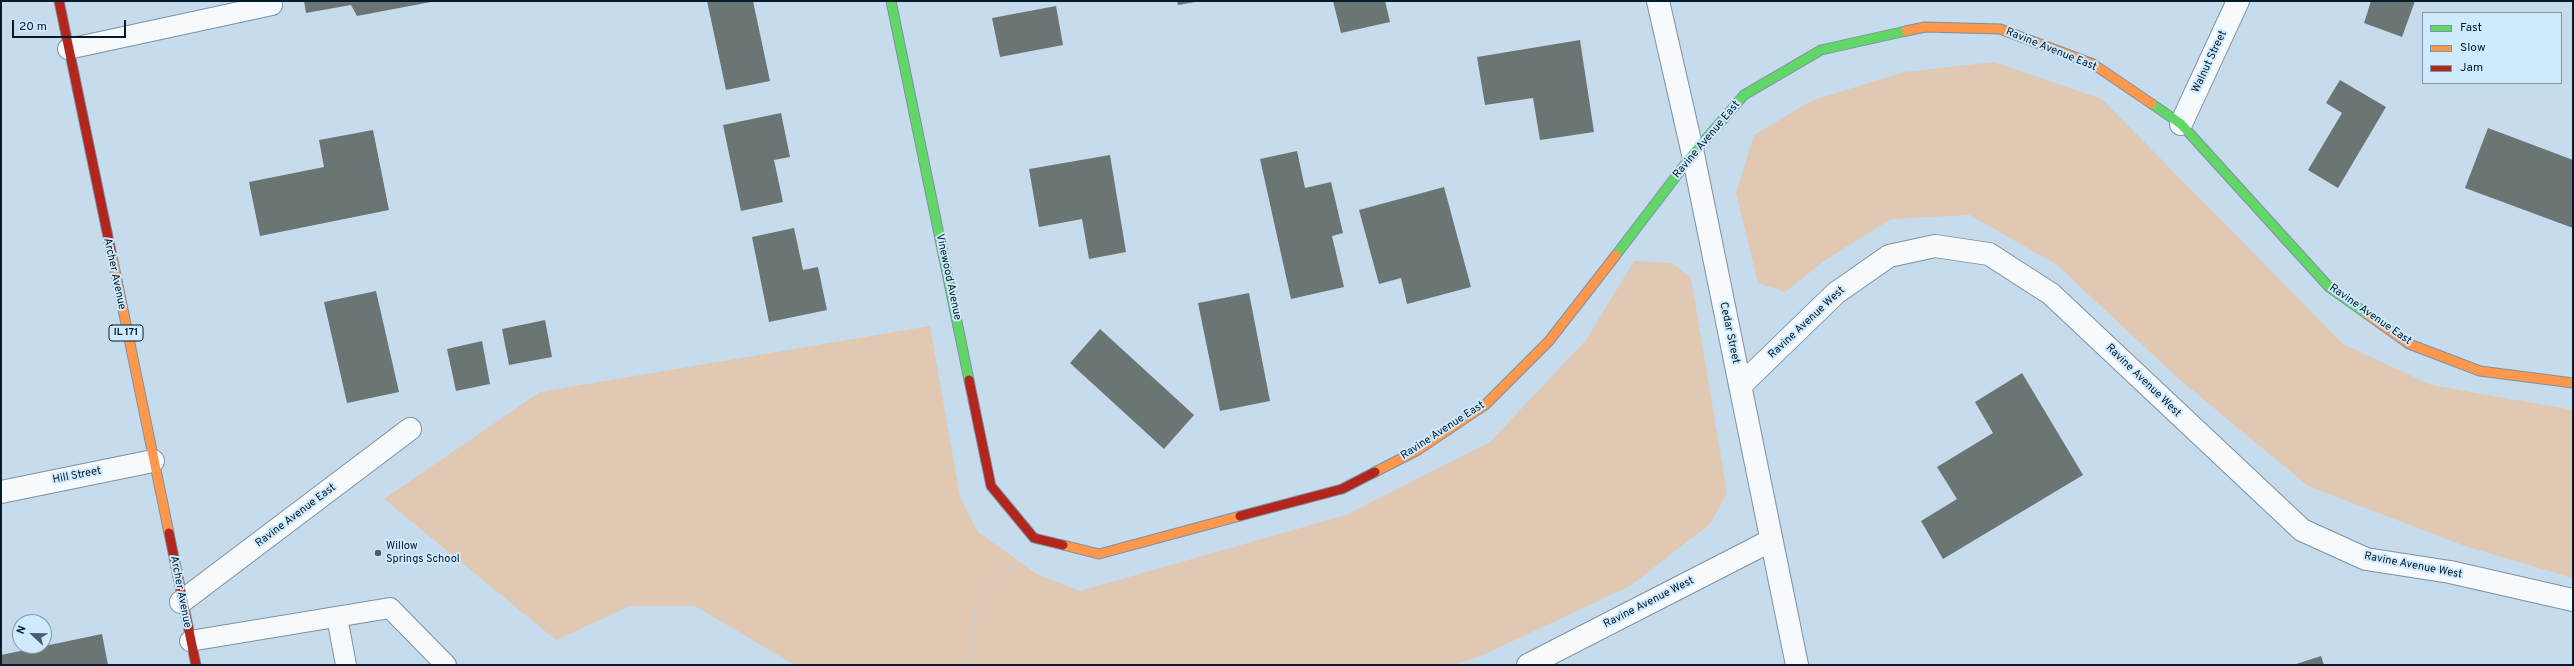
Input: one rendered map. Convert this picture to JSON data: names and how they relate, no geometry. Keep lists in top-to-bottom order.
{
  "streets": {
    "street": [
      "Ravine Avenue East",
      "Walnut Street",
      "Archer Avenue",
      "Vinewood Avenue",
      "Ravine Avenue West",
      "IL 171",
      "Cedar Street",
      "Hill Street"
    ]
  },
  "crossings": [
    ["Ravine Avenue East", "Walnut Street"],
    ["Ravine Avenue East", "Archer Avenue"],
    ["Ravine Avenue East", "Vinewood Avenue"],
    ["Ravine Avenue East", "Cedar Street"],
    ["Archer Avenue", "Hill Street"],
    ["Ravine Avenue West", "Cedar Street"]
  ],
  "places": ["Willow Springs School"],
  "legend": ["Fast", "Slow", "Jam"],
  "scale_bar": "20 m",
  "north": "left"
}
